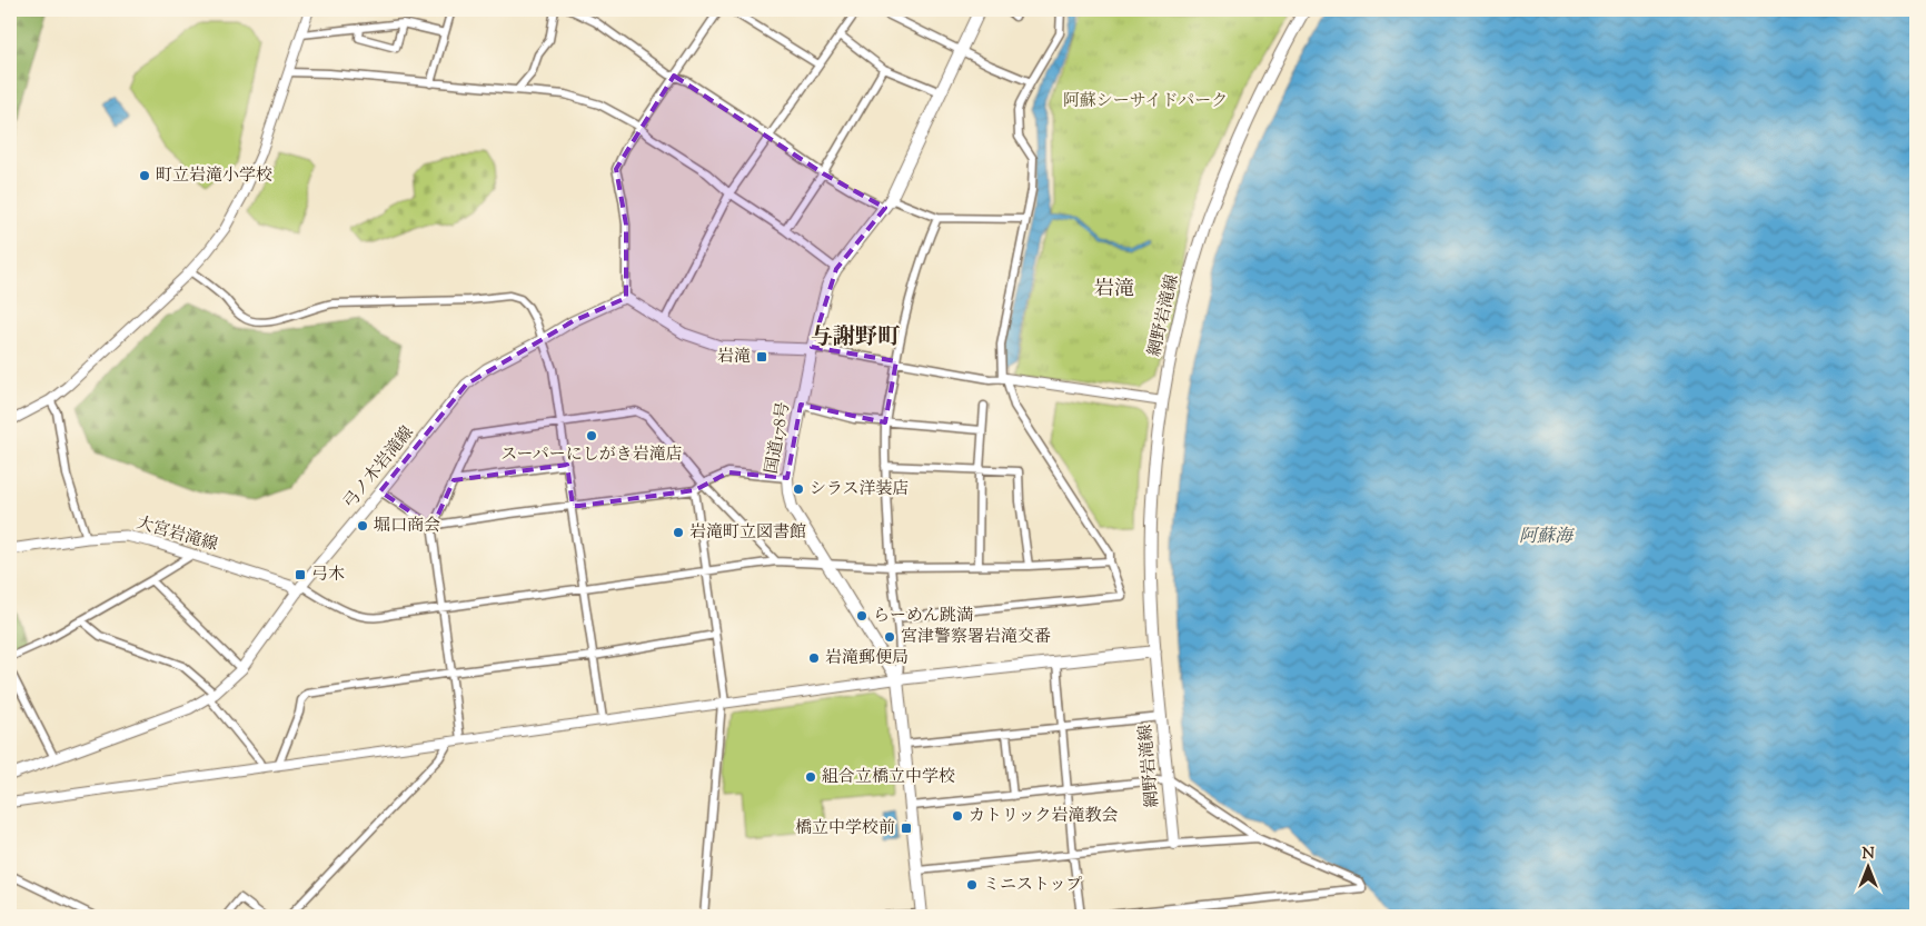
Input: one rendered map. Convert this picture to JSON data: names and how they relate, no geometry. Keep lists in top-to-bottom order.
{
  "streets": {
    "main road": [
      "網野岩滝線",
      "国道178号",
      "弓ノ木岩滝線",
      "大宮岩滝線"
    ]
  },
  "crossings": [
    ["弓ノ木岩滝線", "大宮岩滝線"]
  ],
  "districts": ["岩滝", "与謝野町"],
  "water": ["阿蘇海"],
  "parks": ["阿蘇シーサイドパーク"],
  "places": {
    "other": [
      "町立岩滝小学校",
      "スーパーにしがき岩滝店",
      "シラス洋装店",
      "堀口商会",
      "岩滝町立図書館",
      "らーめん跳満",
      "宮津警察署岩滝交番",
      "岩滝郵便局",
      "組合立橋立中学校",
      "カトリック岩滝教会",
      "ミニストップ"
    ],
    "transit": ["岩滝", "弓木", "橋立中学校前"]
  },
  "north": "top"
}
